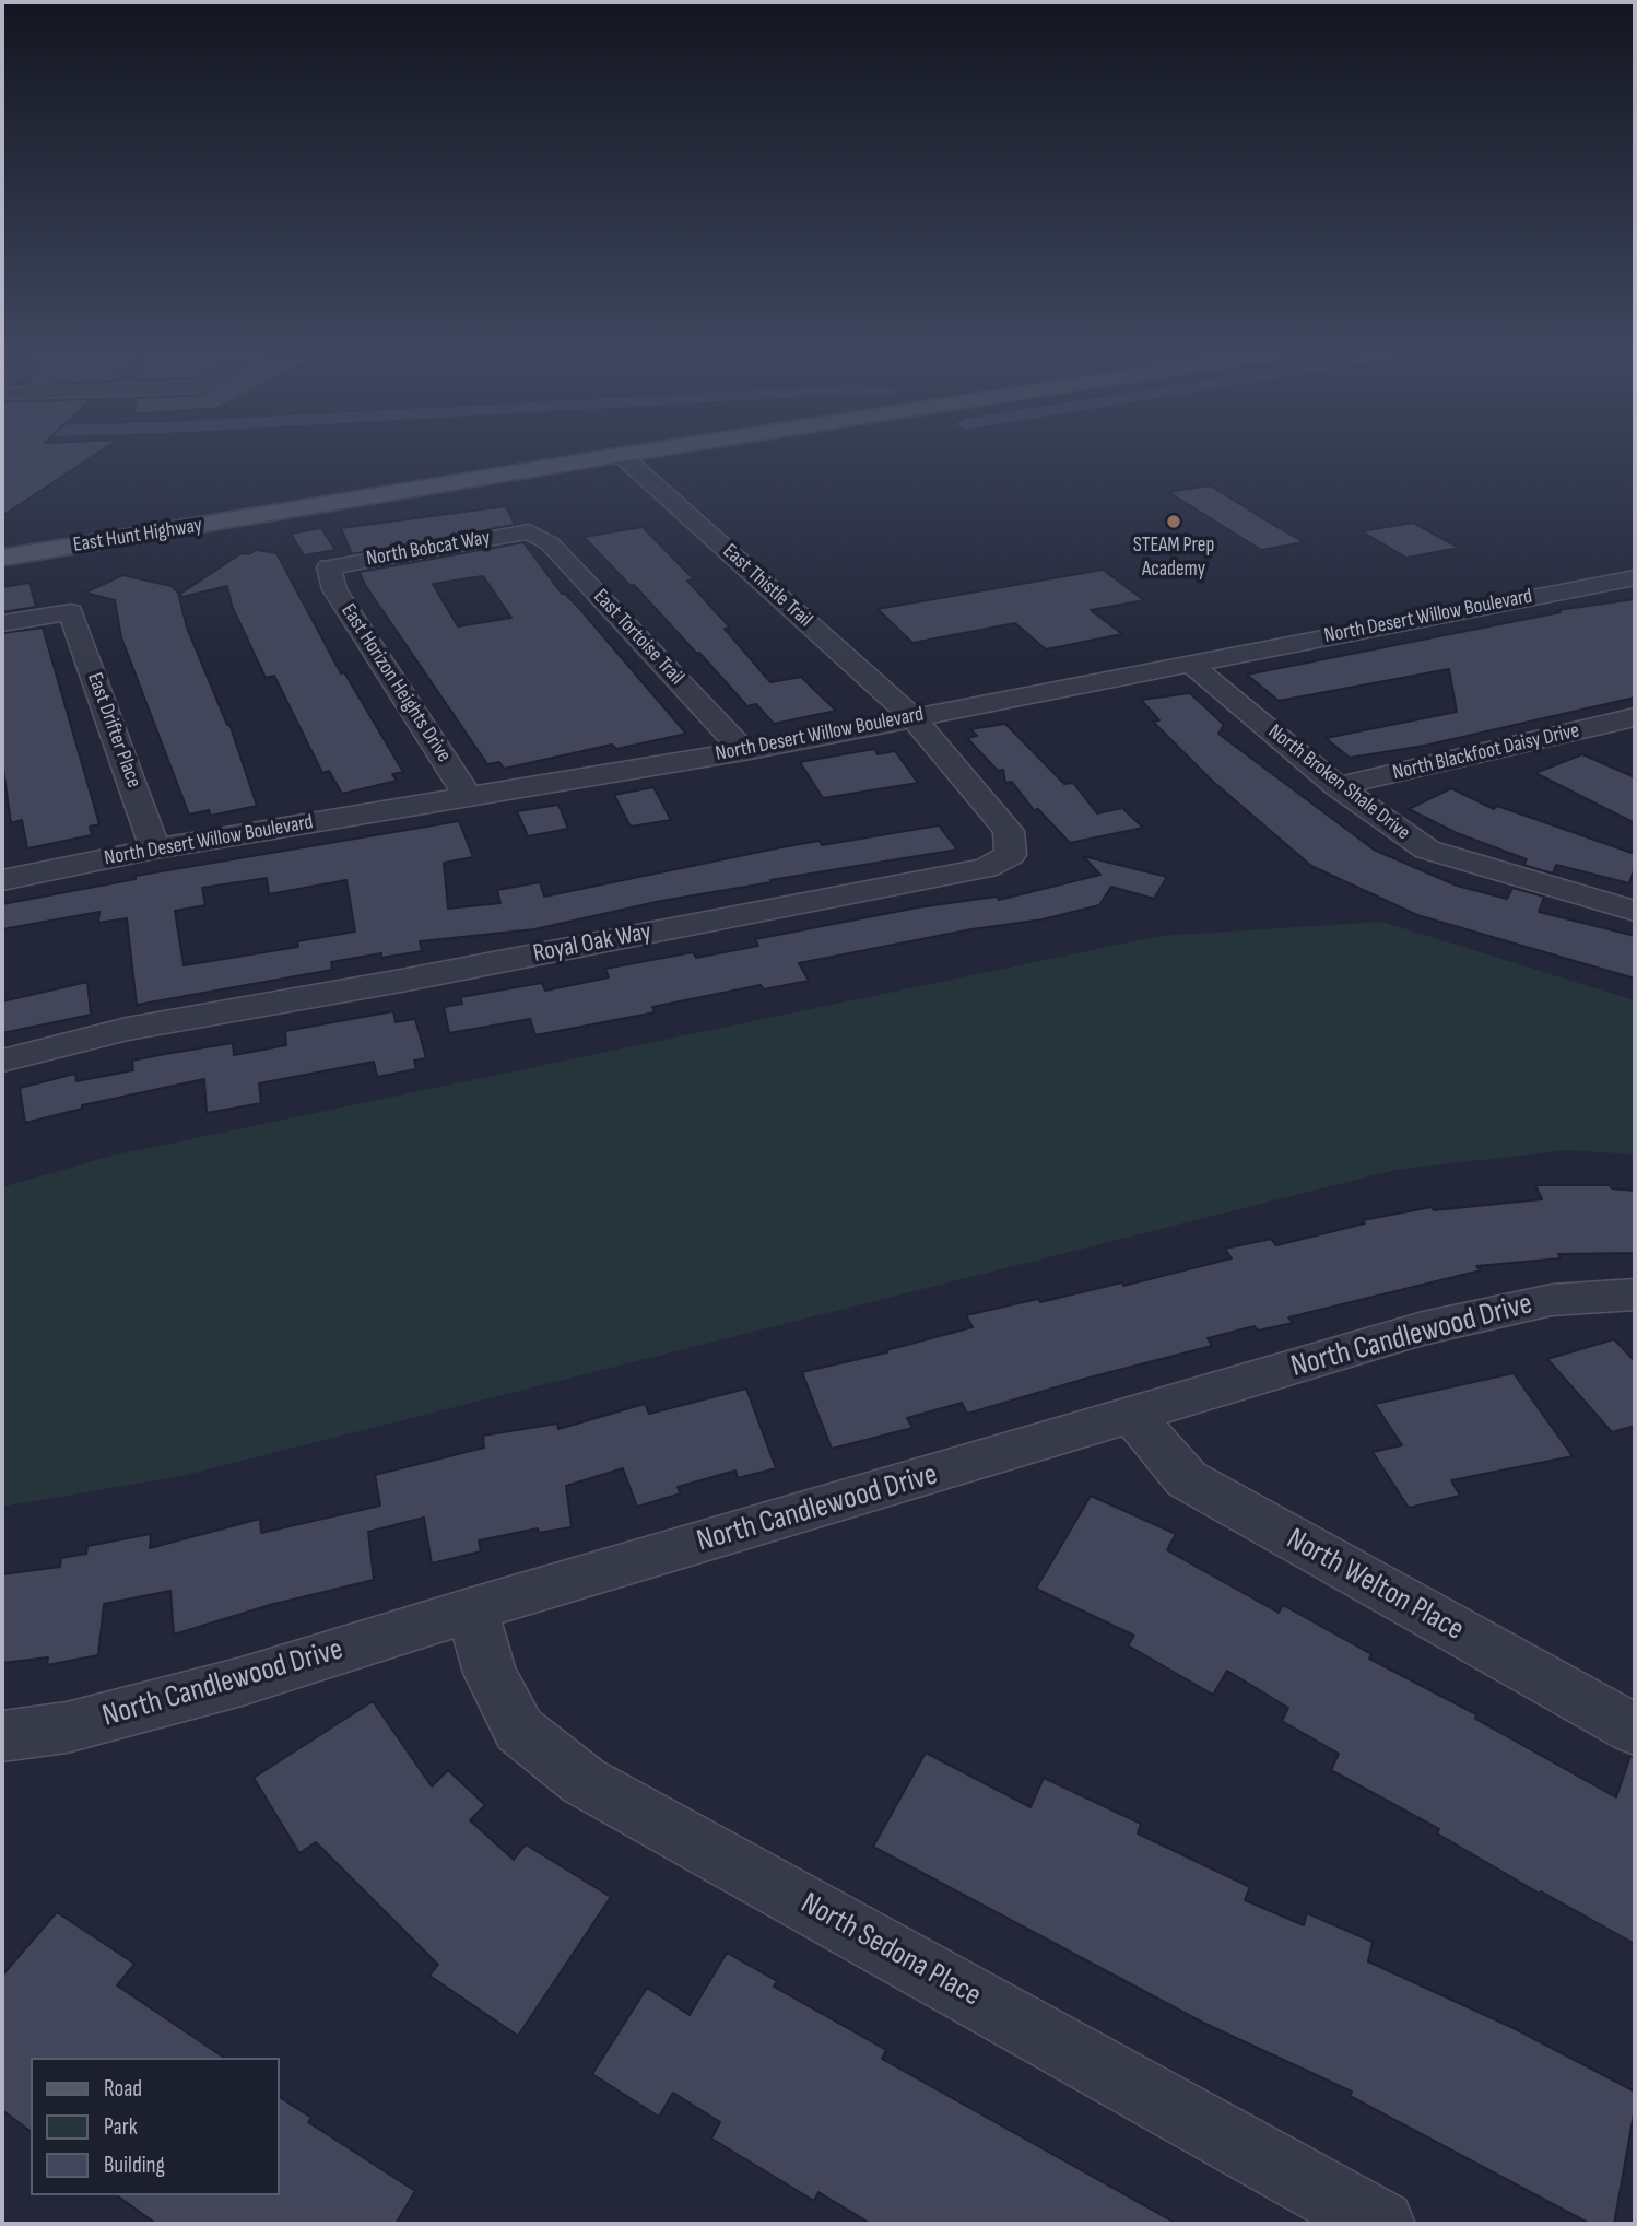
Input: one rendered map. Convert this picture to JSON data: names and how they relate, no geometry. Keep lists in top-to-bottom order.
{
  "streets": {
    "main road": ["East Hunt Highway"],
    "street": [
      "North Bobcat Way",
      "East Thistle Trail",
      "North Desert Willow Boulevard",
      "East Tortoise Trail",
      "East Horizon Heights Drive",
      "East Drifter Place",
      "North Blackfoot Daisy Drive",
      "North Broken Shale Drive",
      "Royal Oak Way",
      "North Candlewood Drive",
      "North Welton Place",
      "North Sedona Place"
    ]
  },
  "crossings": [
    ["North Bobcat Way", "East Tortoise Trail"],
    ["North Bobcat Way", "East Horizon Heights Drive"],
    ["East Thistle Trail", "North Desert Willow Boulevard"],
    ["East Thistle Trail", "Royal Oak Way"],
    ["North Desert Willow Boulevard", "East Tortoise Trail"],
    ["North Desert Willow Boulevard", "East Horizon Heights Drive"],
    ["North Desert Willow Boulevard", "East Drifter Place"],
    ["North Desert Willow Boulevard", "North Broken Shale Drive"],
    ["North Desert Willow Boulevard", "Royal Oak Way"],
    ["North Blackfoot Daisy Drive", "North Broken Shale Drive"],
    ["North Candlewood Drive", "North Welton Place"],
    ["North Candlewood Drive", "North Sedona Place"]
  ],
  "places": ["STEAM Prep Academy"],
  "legend": ["Road", "Park", "Building"]
}
